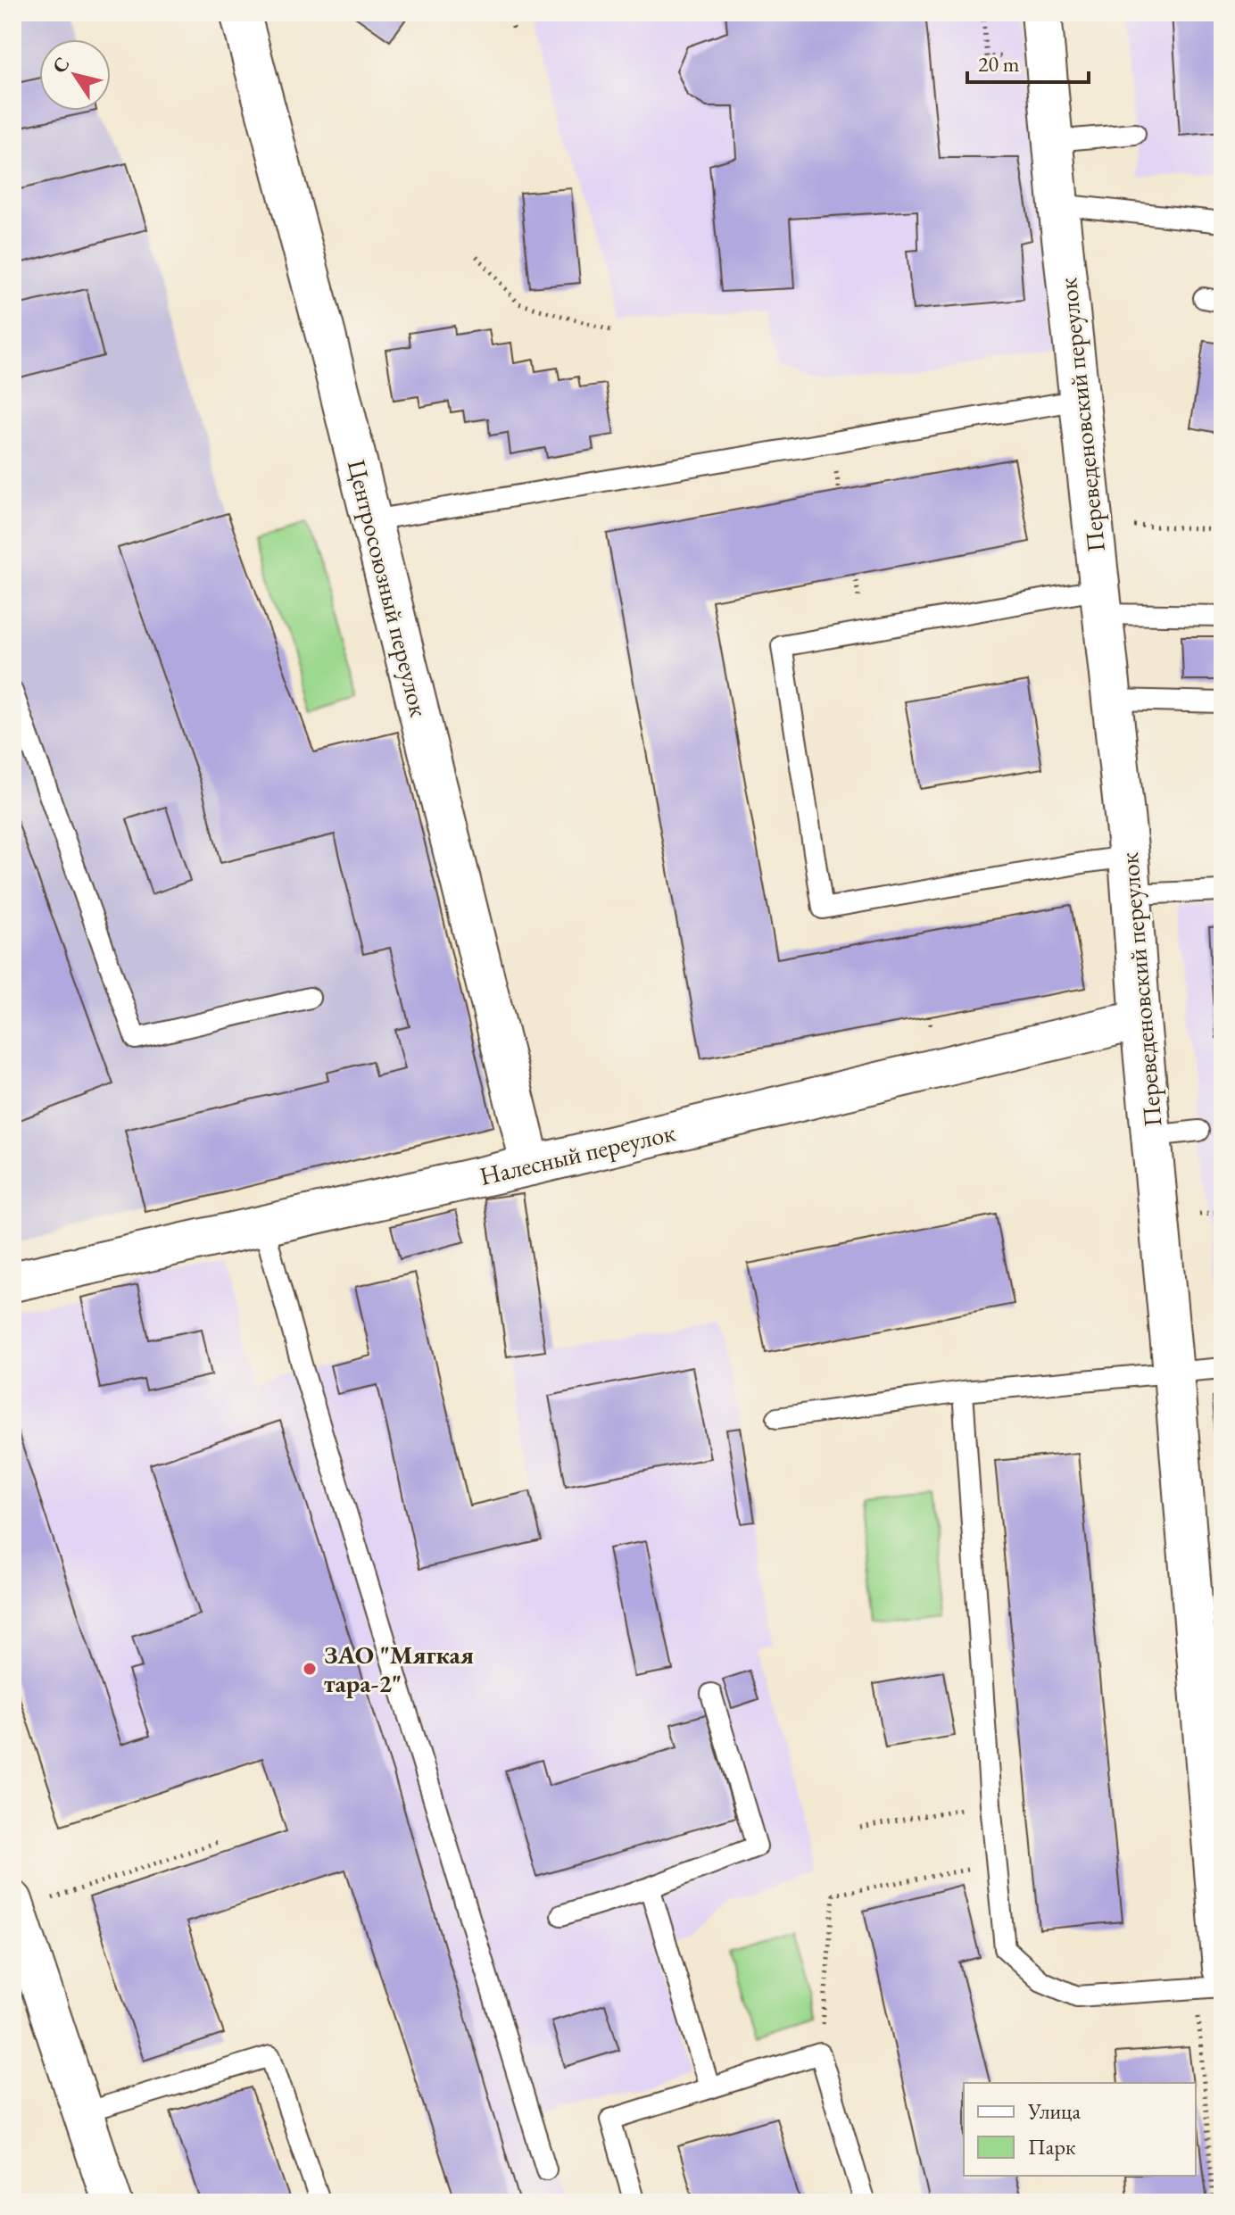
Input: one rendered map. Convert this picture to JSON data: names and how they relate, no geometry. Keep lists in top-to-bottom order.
{
  "streets": {
    "street": ["Переведеновский переулок", "Центросоюзный переулок", "Налесный переулок"]
  },
  "crossings": [
    ["Переведеновский переулок", "Налесный переулок"],
    ["Центросоюзный переулок", "Налесный переулок"]
  ],
  "places": ["ЗАО \"Мягкая тара-2\""],
  "legend": ["Улица", "Парк"],
  "scale_bar": "20 m",
  "north": "top left"
}
